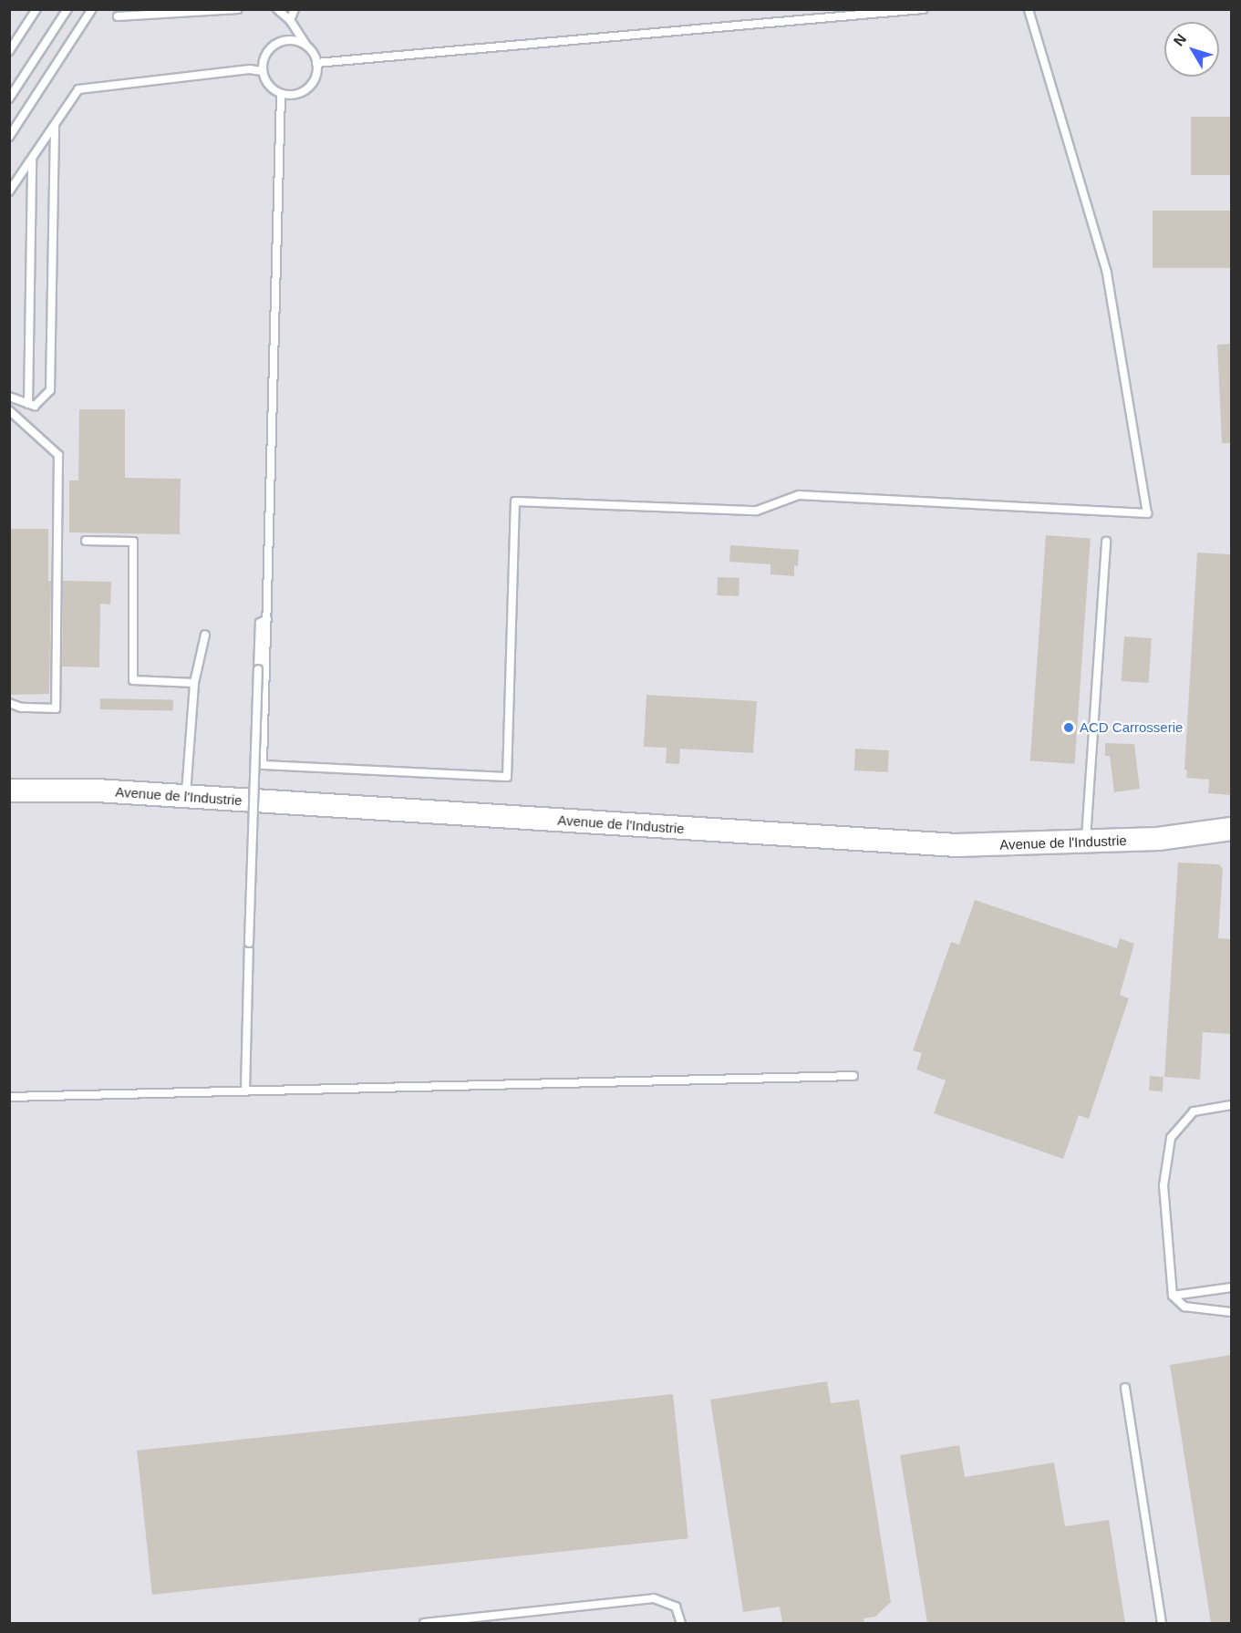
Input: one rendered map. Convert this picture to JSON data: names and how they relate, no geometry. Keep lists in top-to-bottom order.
{
  "streets": {
    "street": ["Avenue de l'Industrie"]
  },
  "places": ["ACD Carrosserie"],
  "north": "top left"
}
